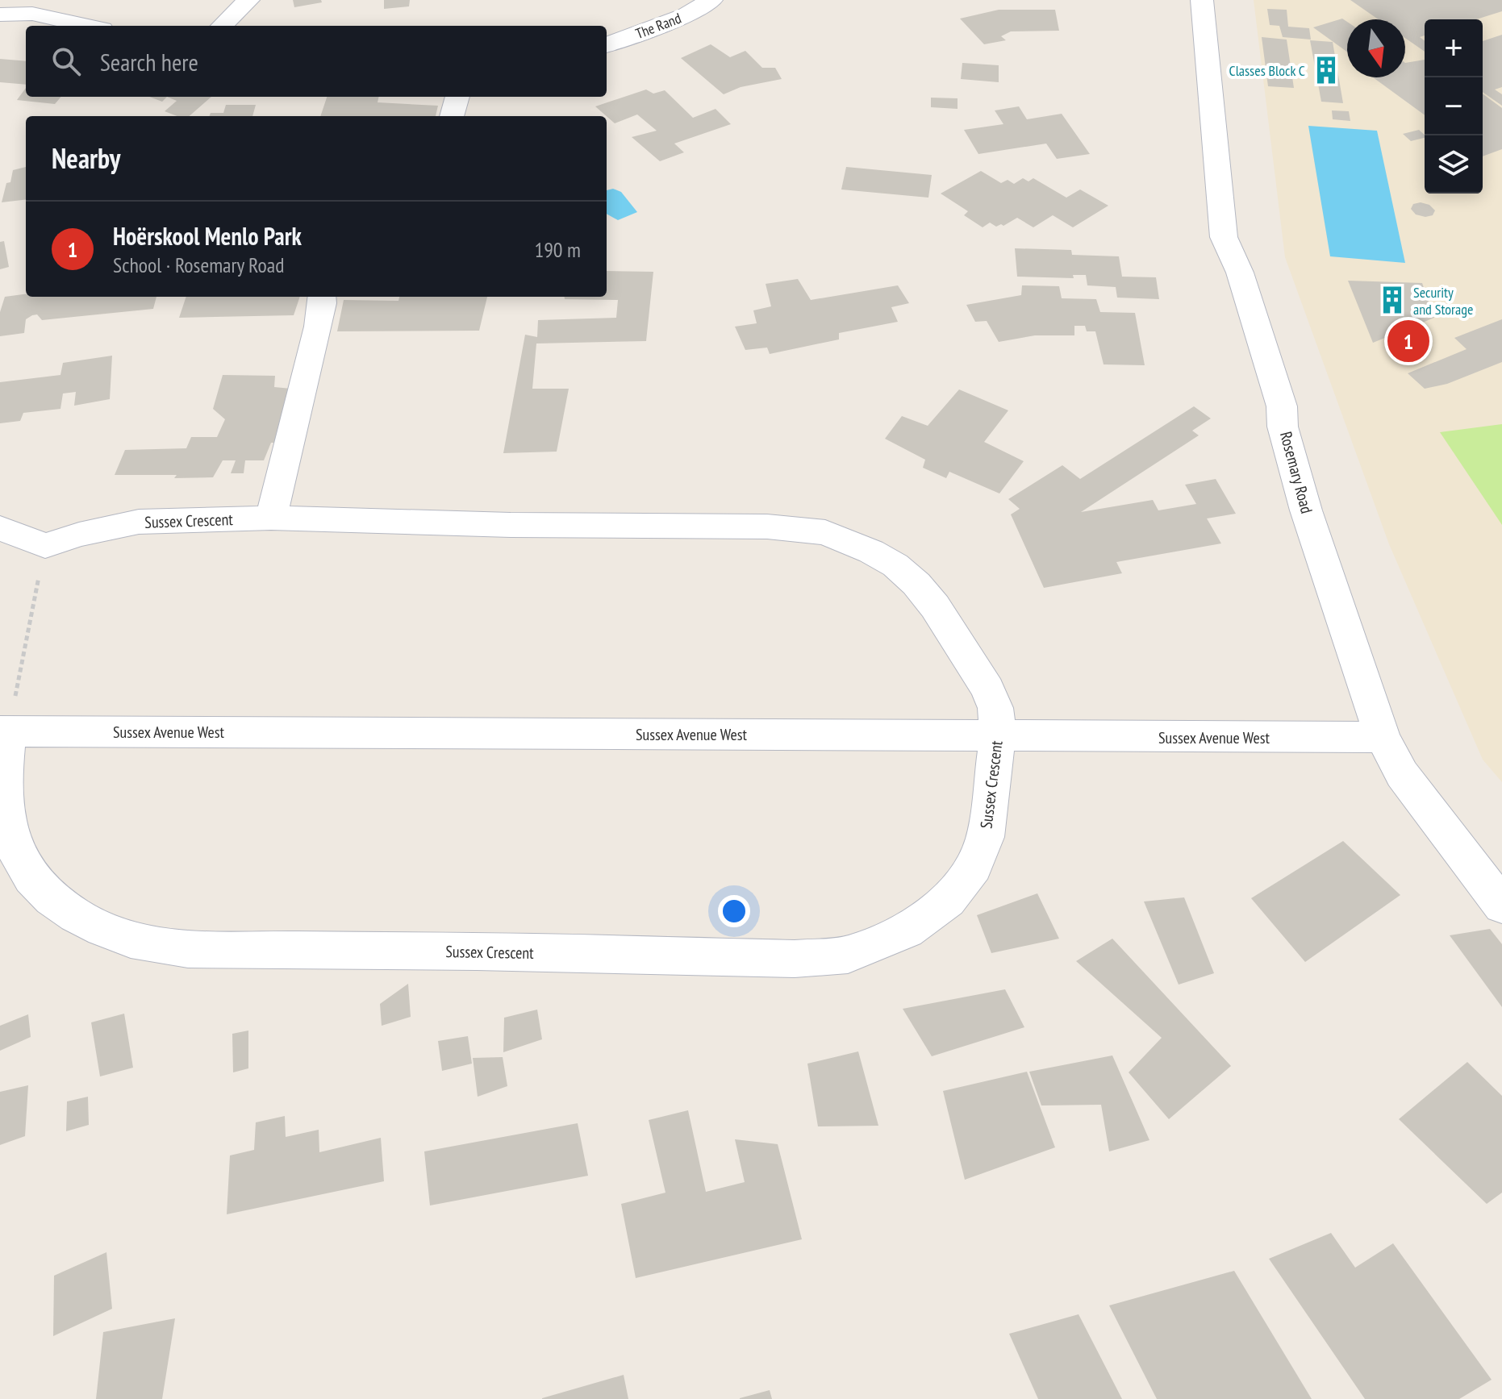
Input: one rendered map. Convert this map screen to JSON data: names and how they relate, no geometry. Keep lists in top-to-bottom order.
{
  "streets": {
    "street": [
      "The Rand",
      "Rosemary Road",
      "Sussex Crescent",
      "Sussex Avenue West"
    ]
  },
  "crossings": [
    ["Rosemary Road", "Sussex Avenue West"],
    ["Sussex Crescent", "Sussex Avenue West"]
  ],
  "places": {
    "building": ["Classes Block C", "Security and Storage"]
  },
  "north": "bottom",
  "page": {
    "map_buttons": ["+", "−"],
    "search": "Search here",
    "heading": "Nearby",
    "list": [
      {
        "mark": "1",
        "name": "Hoërskool Menlo Park",
        "note": "School · Rosemary Road",
        "value": "190 m"
      }
    ],
    "pins": "1"
  }
}
